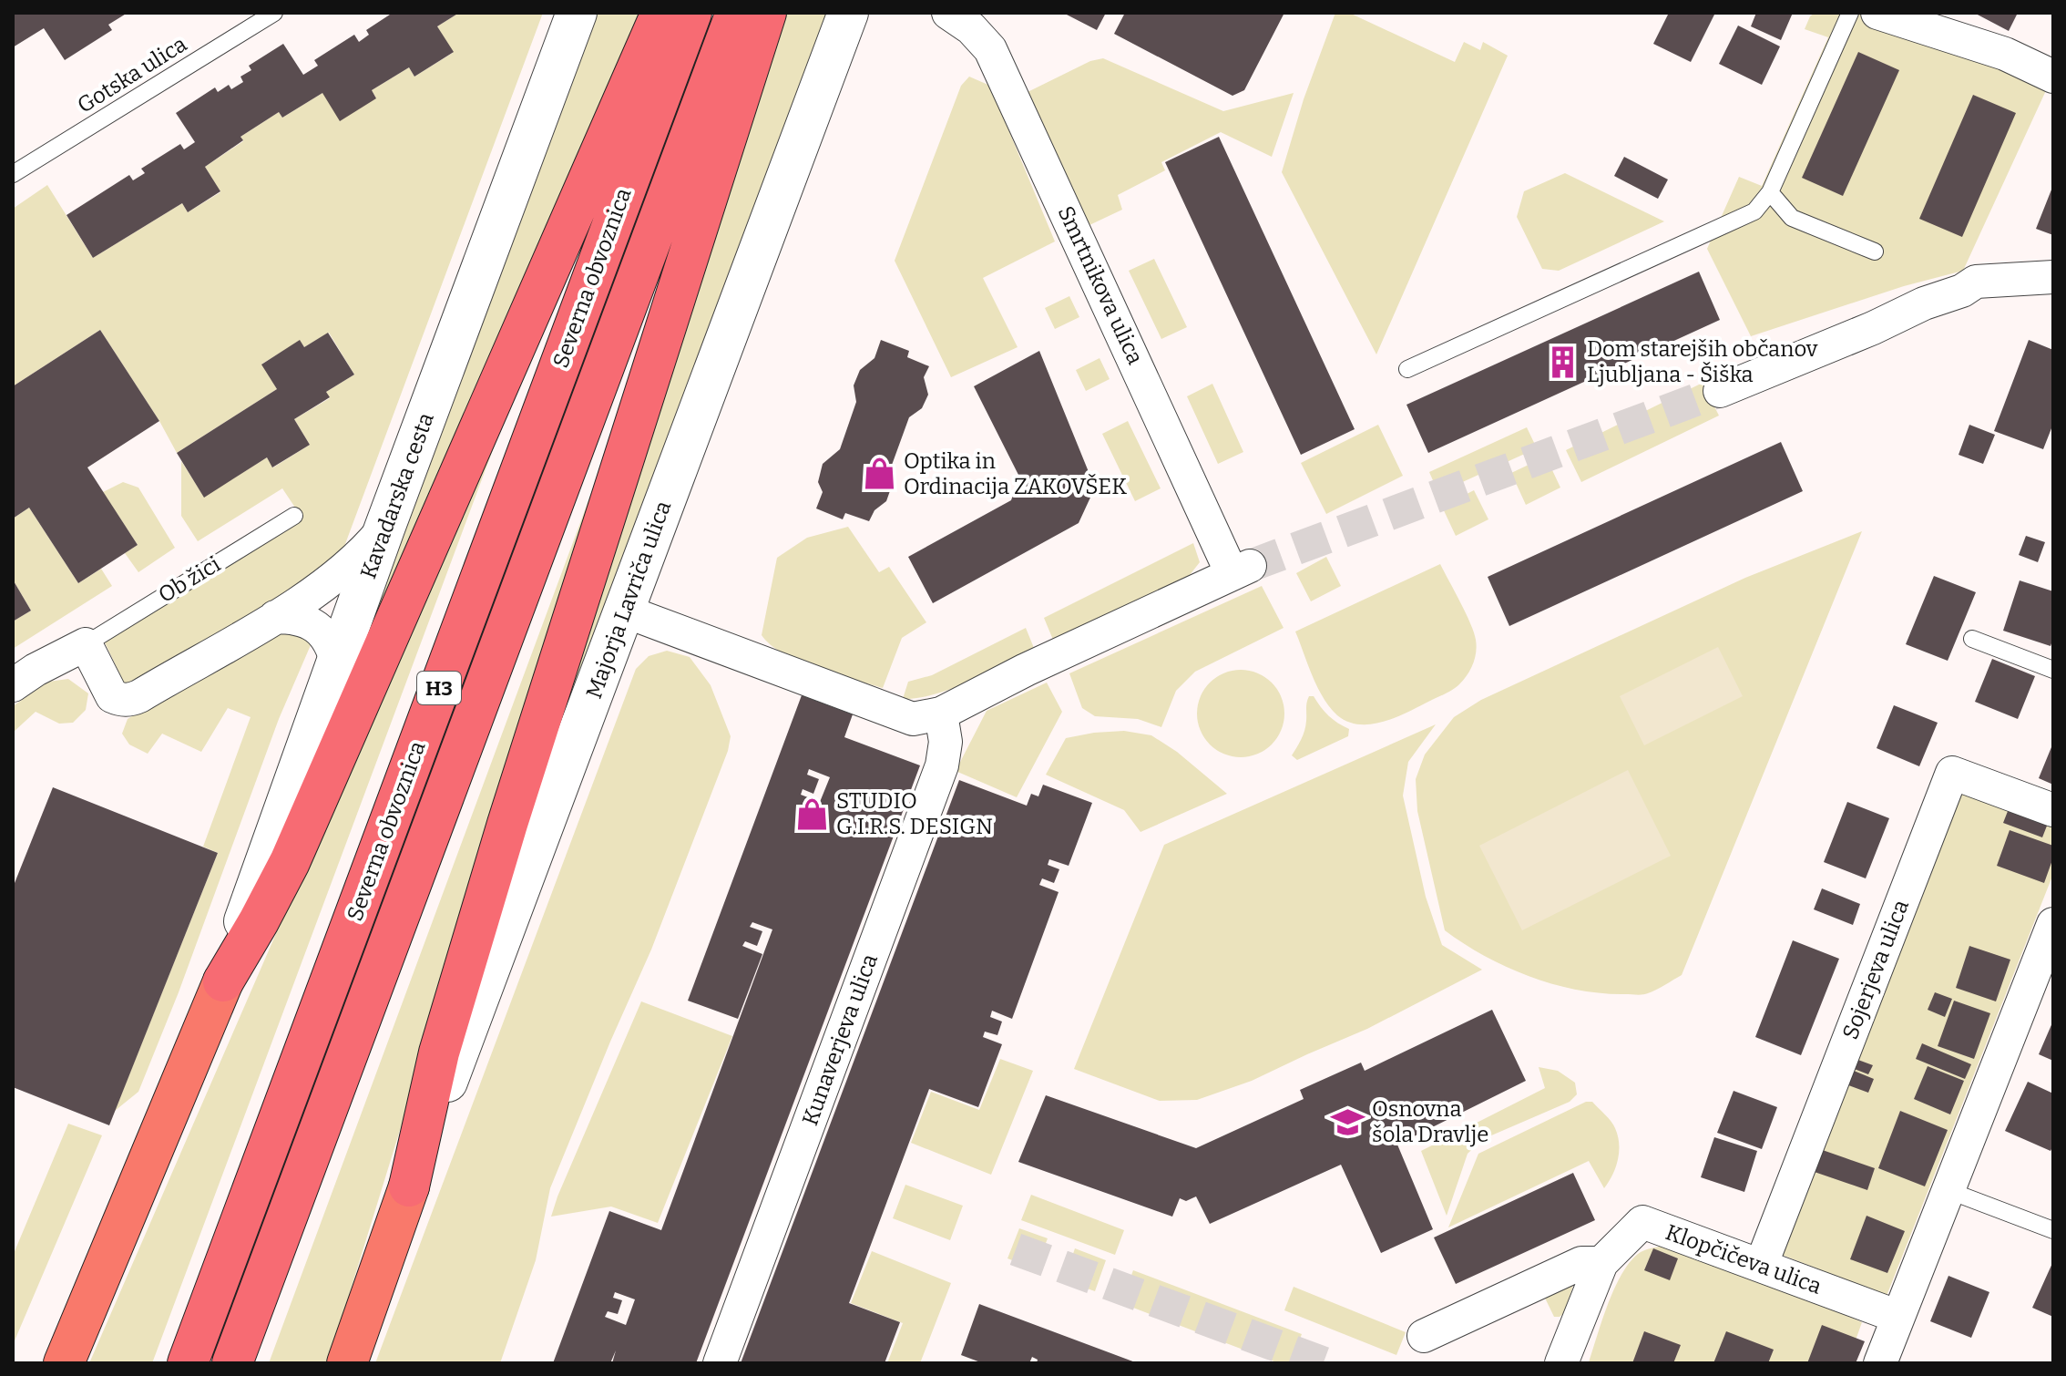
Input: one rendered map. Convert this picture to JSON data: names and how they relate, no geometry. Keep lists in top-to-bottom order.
{
  "streets": {
    "highway": ["Severna obvoznica", "H3"],
    "street": [
      "Smrtnikova ulica",
      "Kavadarska cesta",
      "Ob žici",
      "Majorja Lavriča ulica",
      "Sojerjeva ulica",
      "Kunaverjeva ulica",
      "Klopčičeva ulica"
    ],
    "lane": ["Gotska ulica"]
  },
  "crossings": [
    ["Smrtnikova ulica", "Kunaverjeva ulica"],
    ["Sojerjeva ulica", "Klopčičeva ulica"]
  ],
  "places": {
    "building": ["Dom starejših občanov Ljubljana - Šiška"],
    "shop": ["Optika in Ordinacija ZAKOVŠEK", "STUDIO G.I.R.S. DESIGN"],
    "school or university": ["Osnovna šola Dravlje"]
  }
}
